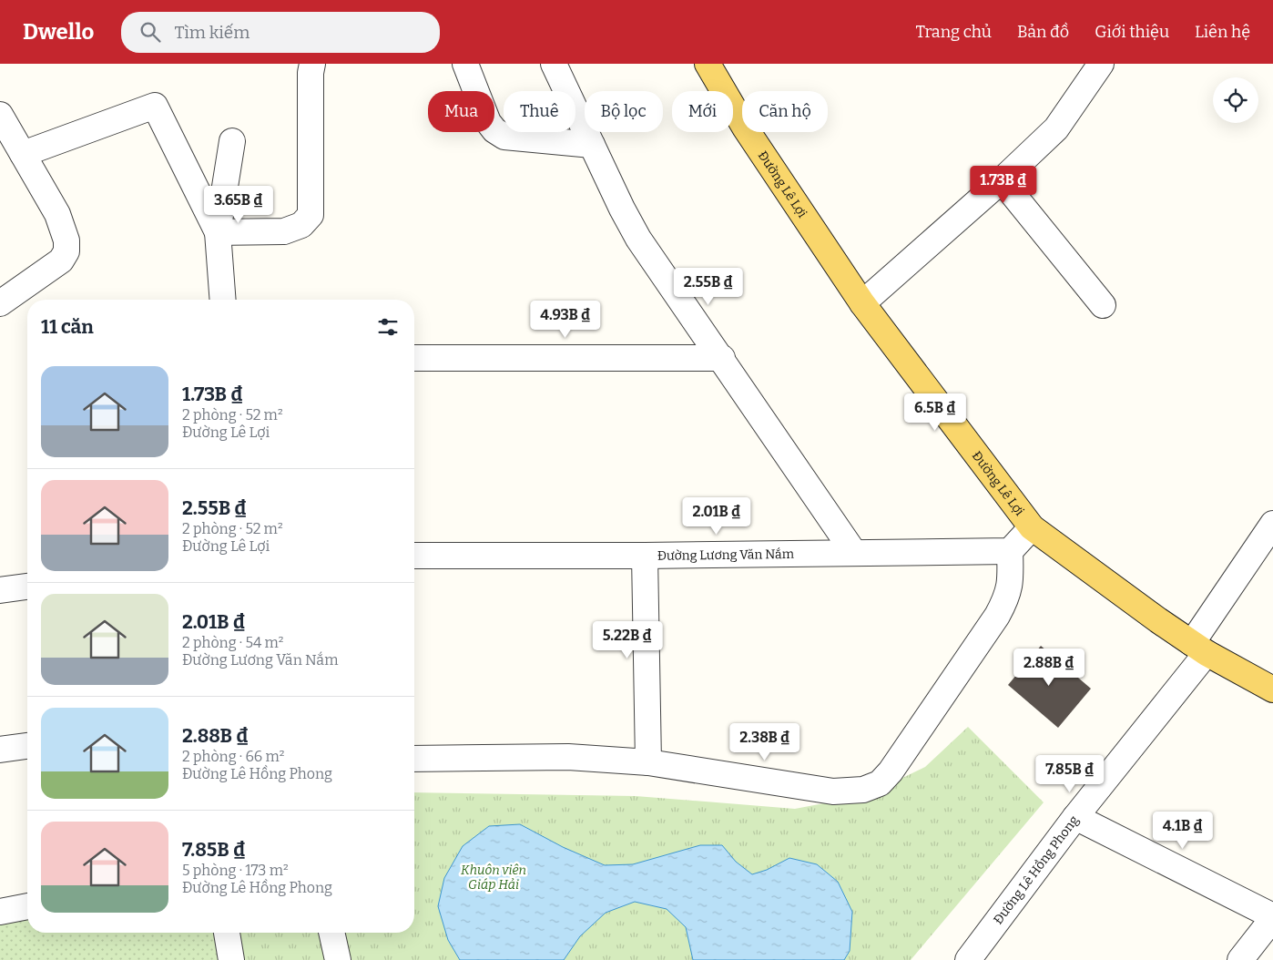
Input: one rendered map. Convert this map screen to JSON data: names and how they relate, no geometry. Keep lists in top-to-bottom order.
{
  "streets": {
    "main road": ["Đường Lê Lợi"],
    "street": ["Đường Lương Văn Nắm", "Đường Lê Hồng Phong"]
  },
  "crossings": [
    ["Đường Lê Lợi", "Đường Lê Hồng Phong"]
  ],
  "parks": ["Khuôn viên Giáp Hải"],
  "page": {
    "header": "Dwello",
    "search": "Tìm kiếm",
    "nav": [
      "Trang chủ",
      "Bản đồ",
      "Giới thiệu",
      "Liên hệ"
    ],
    "chip": [
      "Mua",
      "Thuê",
      "Bộ lọc",
      "Mới",
      "Căn hộ"
    ],
    "price": [
      "1.73B ₫",
      "3.65B ₫",
      "2.55B ₫",
      "4.93B ₫",
      "6.5B ₫",
      "2.01B ₫",
      "5.22B ₫",
      "2.88B ₫",
      "2.38B ₫",
      "7.85B ₫",
      "4.1B ₫"
    ],
    "heading": "11 căn",
    "list": [
      {
        "name": "1.73B ₫",
        "note": "2 phòng · 52 m² · Đường Lê Lợi"
      },
      {
        "name": "2.55B ₫",
        "note": "2 phòng · 52 m² · Đường Lê Lợi"
      },
      {
        "name": "2.01B ₫",
        "note": "2 phòng · 54 m² · Đường Lương Văn Nắm"
      },
      {
        "name": "2.88B ₫",
        "note": "2 phòng · 66 m² · Đường Lê Hồng Phong"
      },
      {
        "name": "7.85B ₫",
        "note": "5 phòng · 173 m² · Đường Lê Hồng Phong"
      }
    ]
  }
}
